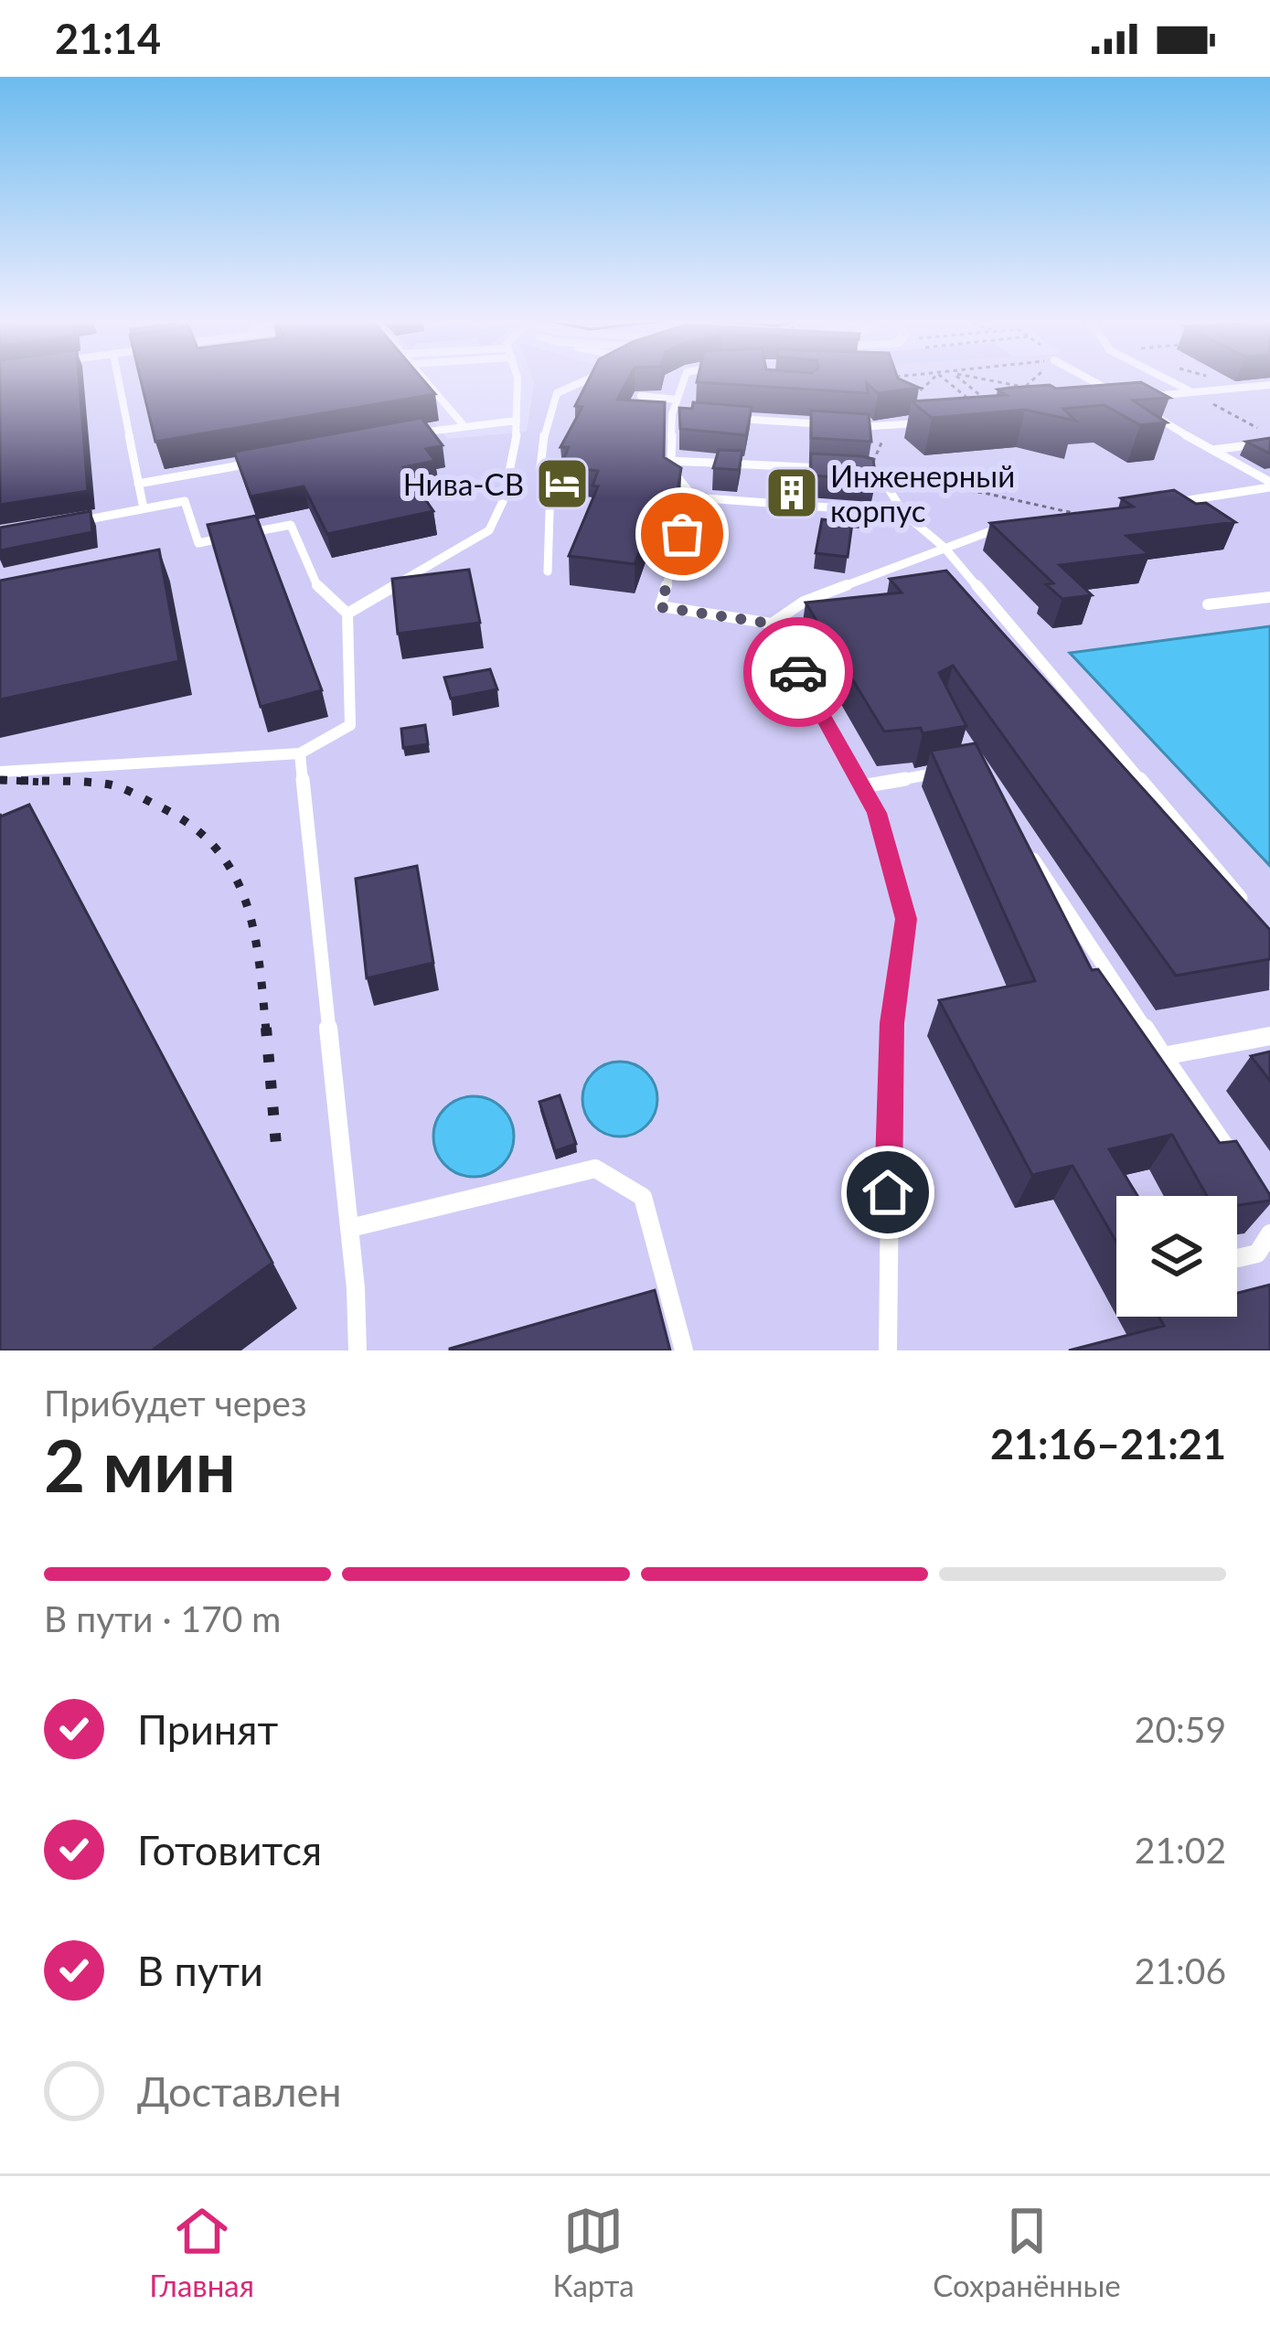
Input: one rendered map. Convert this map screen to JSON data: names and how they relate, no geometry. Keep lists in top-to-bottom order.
{
  "places": {
    "hotel": ["Нива-СВ"],
    "building": ["Инженерный корпус"]
  },
  "page": {
    "status": "21:14",
    "heading": ["2 мин", "Прибудет через", "21:16–21:21"],
    "bar": "В пути · 170 m",
    "list": [
      ["Принят", "20:59"],
      ["Готовится", "21:02"],
      ["В пути", "21:06"],
      "Доставлен"
    ],
    "tabs": ["Главная", "Карта", "Сохранённые"]
  }
}
